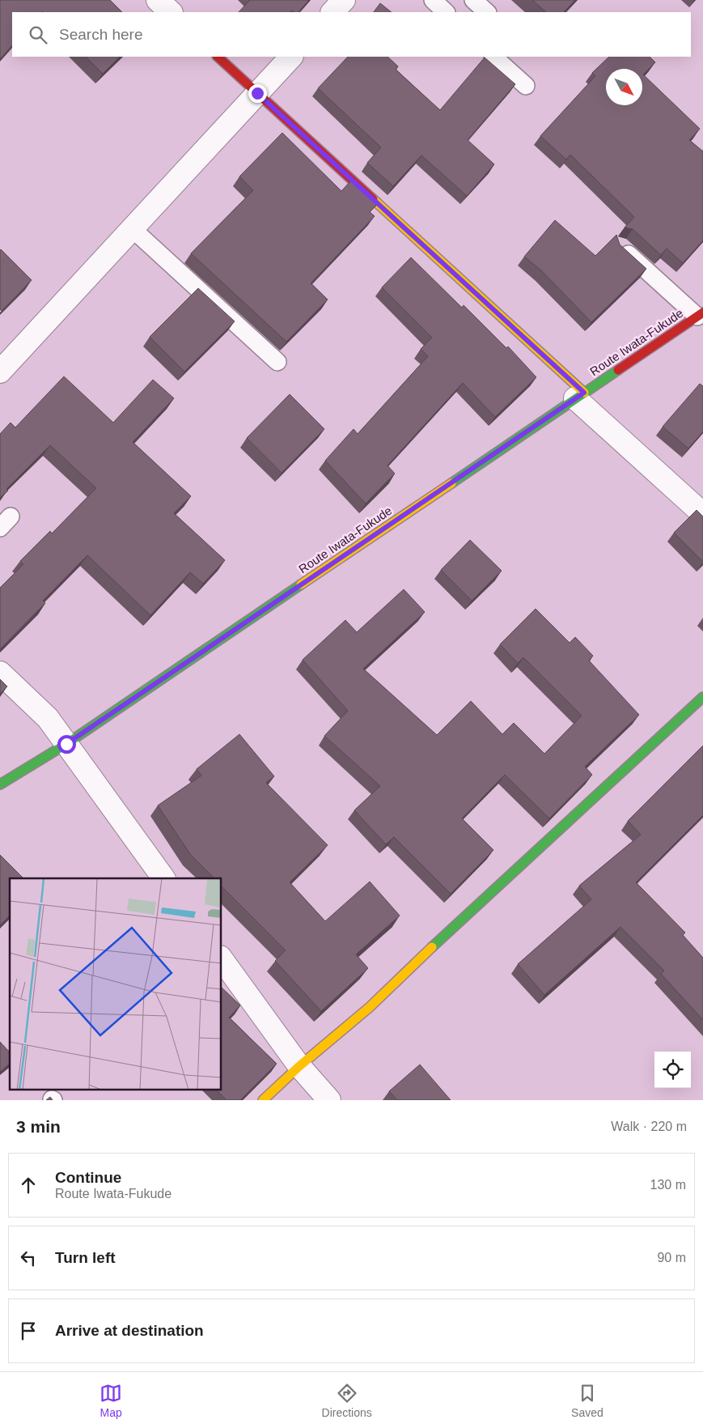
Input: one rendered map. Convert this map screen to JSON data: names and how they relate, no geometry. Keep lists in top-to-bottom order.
{
  "streets": {
    "street": ["Route Iwata-Fukude"]
  },
  "north": "bottom right",
  "page": {
    "search": "Search here",
    "heading": ["3 min", "Walk · 220 m"],
    "list": [
      ["Continue", "Route Iwata-Fukude", "130 m"],
      ["Turn left", "90 m"],
      "Arrive at destination"
    ],
    "nav": ["Map", "Directions", "Saved"]
  }
}
